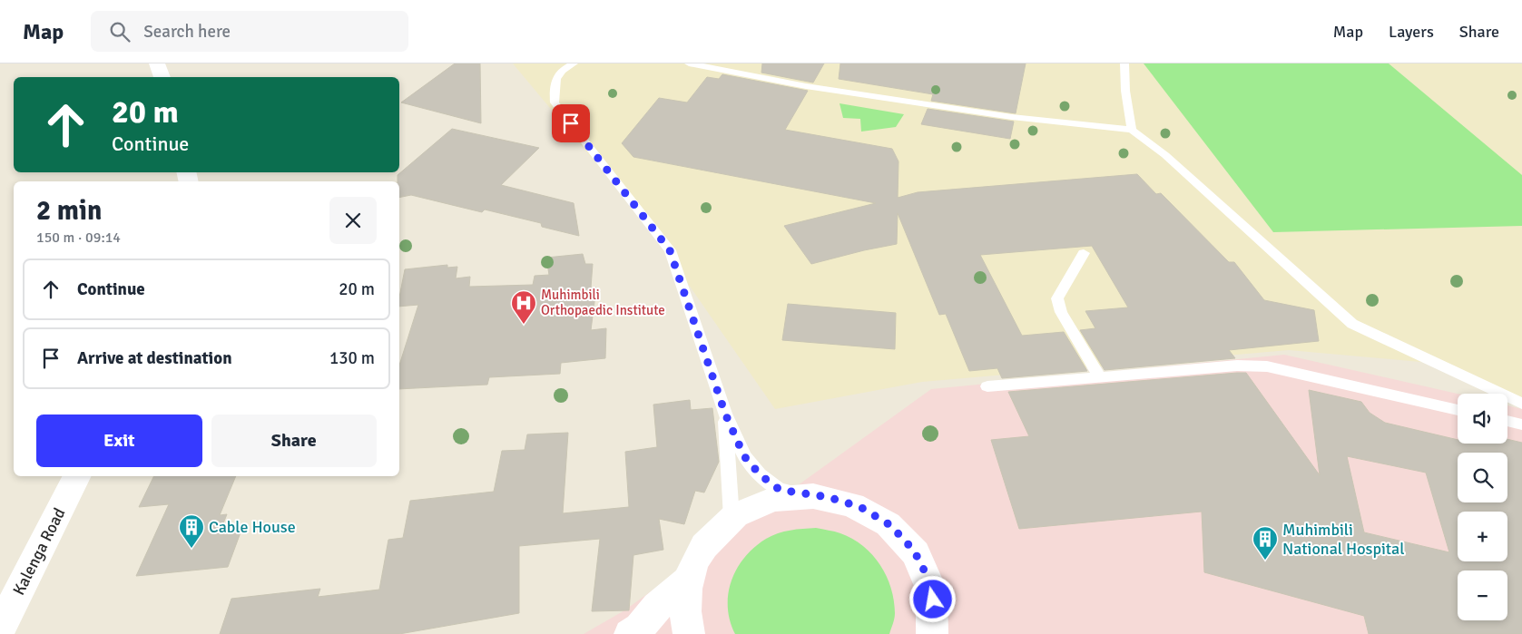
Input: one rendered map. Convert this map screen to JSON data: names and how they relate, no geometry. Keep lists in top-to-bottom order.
{
  "streets": {
    "street": ["Kalenga Road"]
  },
  "places": {
    "hospital": ["Muhimbili Orthopaedic Institute"],
    "building": ["Cable House", "Muhimbili National Hospital"]
  },
  "page": {
    "header": "Map",
    "search": "Search here",
    "nav": ["Map", "Layers", "Share"],
    "turn": ["20 m", "Continue"],
    "heading": ["2 min", "150 m · 09:14"],
    "list": [
      {
        "name": "Continue",
        "value": "20 m"
      },
      {
        "name": "Arrive at destination",
        "value": "130 m"
      }
    ],
    "map_buttons": ["+", "−"],
    "buttons": ["Exit", "Share"]
  }
}
